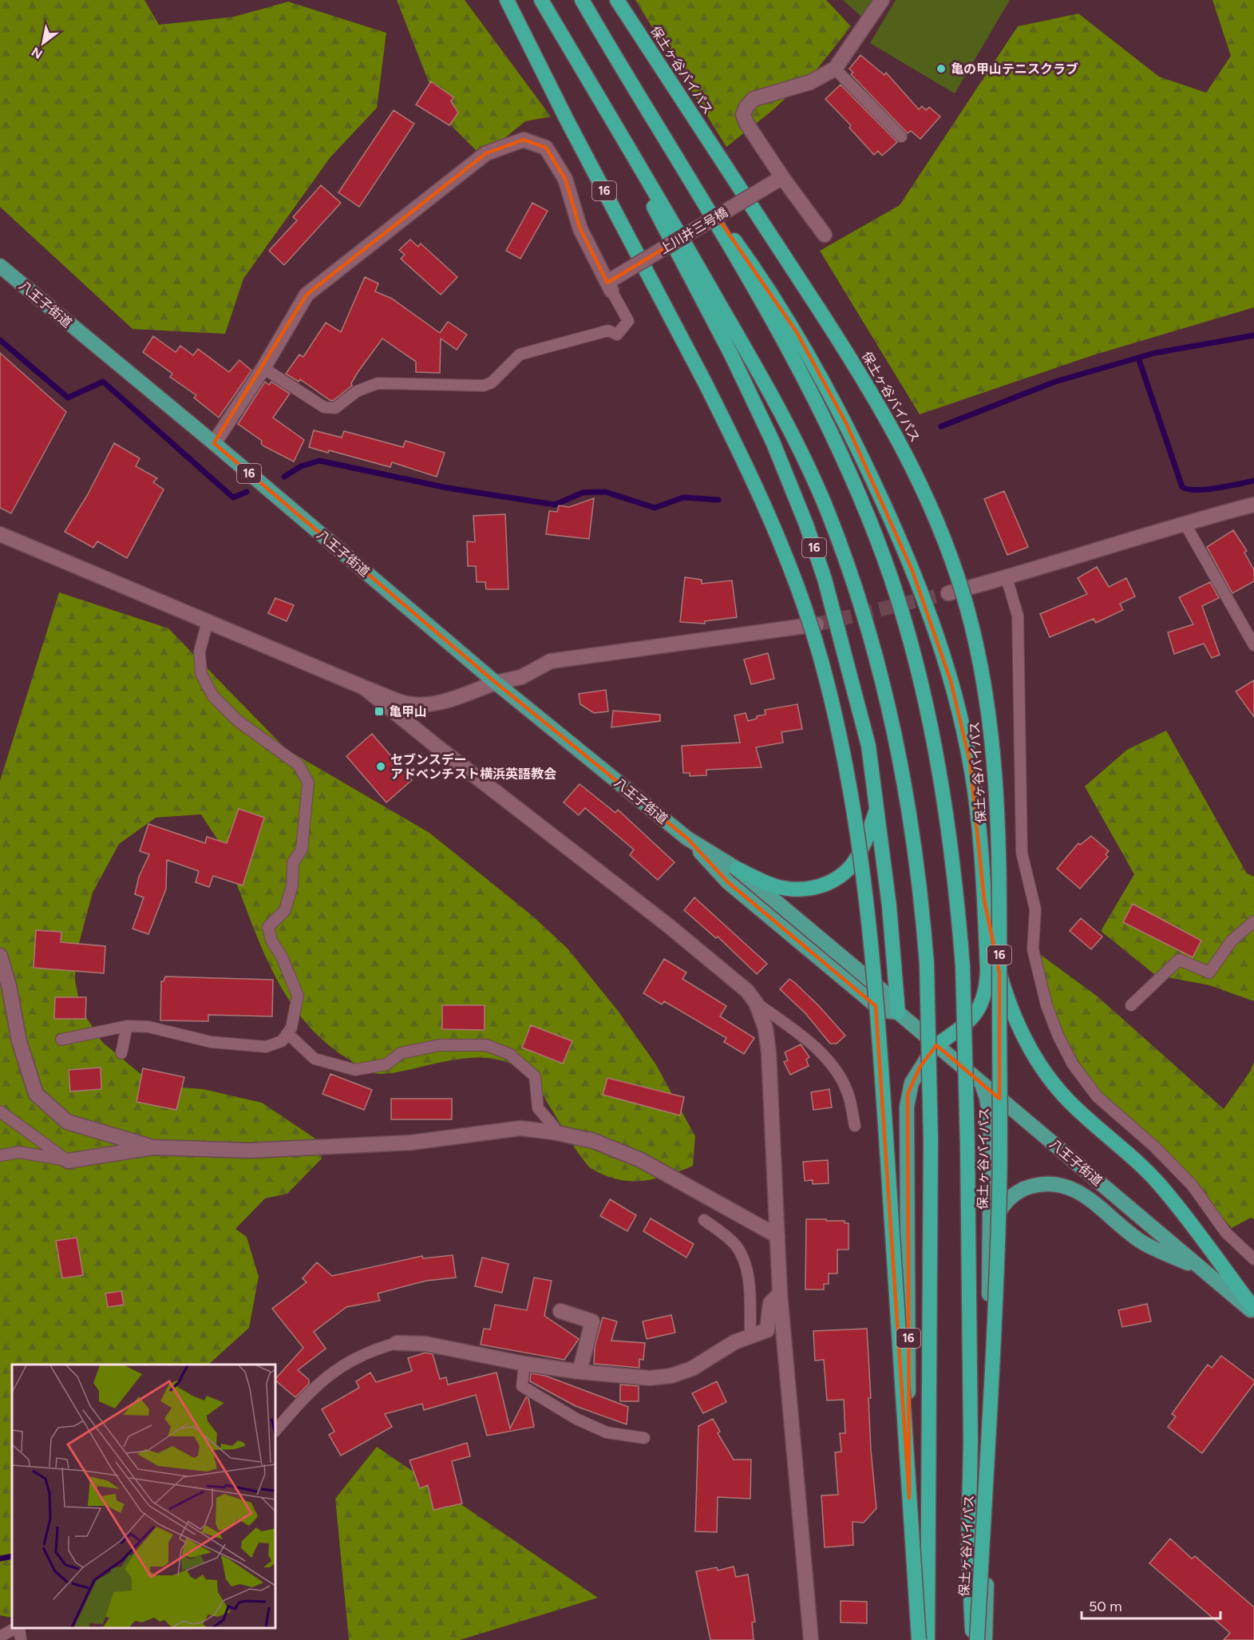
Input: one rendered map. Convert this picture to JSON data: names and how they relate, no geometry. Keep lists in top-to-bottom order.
{
  "streets": {
    "highway": ["保土ヶ谷バイパス", "16", "八王子街道"],
    "street": ["上川井三号橋"]
  },
  "crossings": [
    ["16", "八王子街道"]
  ],
  "places": {
    "other": ["亀の甲山テニスクラブ", "セブンスデー アドベンチスト横浜英語教会"],
    "transit": ["亀甲山"]
  },
  "scale_bar": "50 m",
  "north": "bottom left"
}
